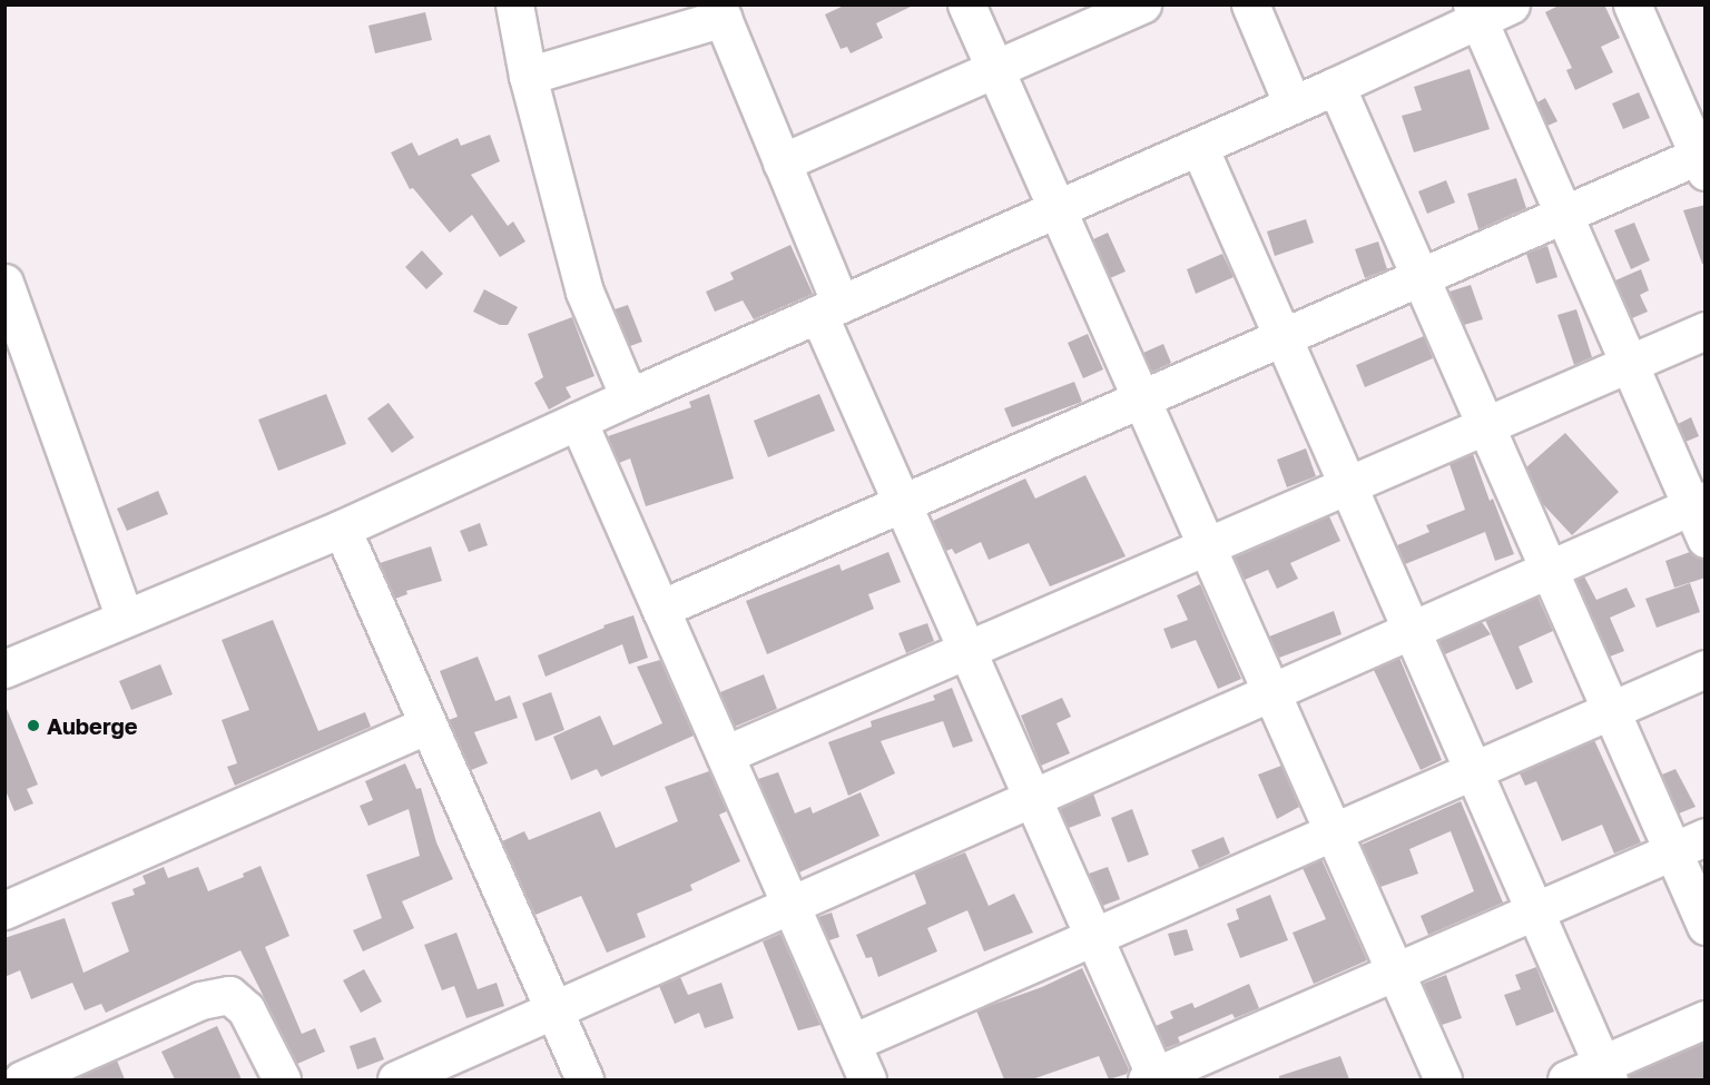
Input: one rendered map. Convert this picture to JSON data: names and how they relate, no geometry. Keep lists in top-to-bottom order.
{
  "places": ["Auberge"]
}
